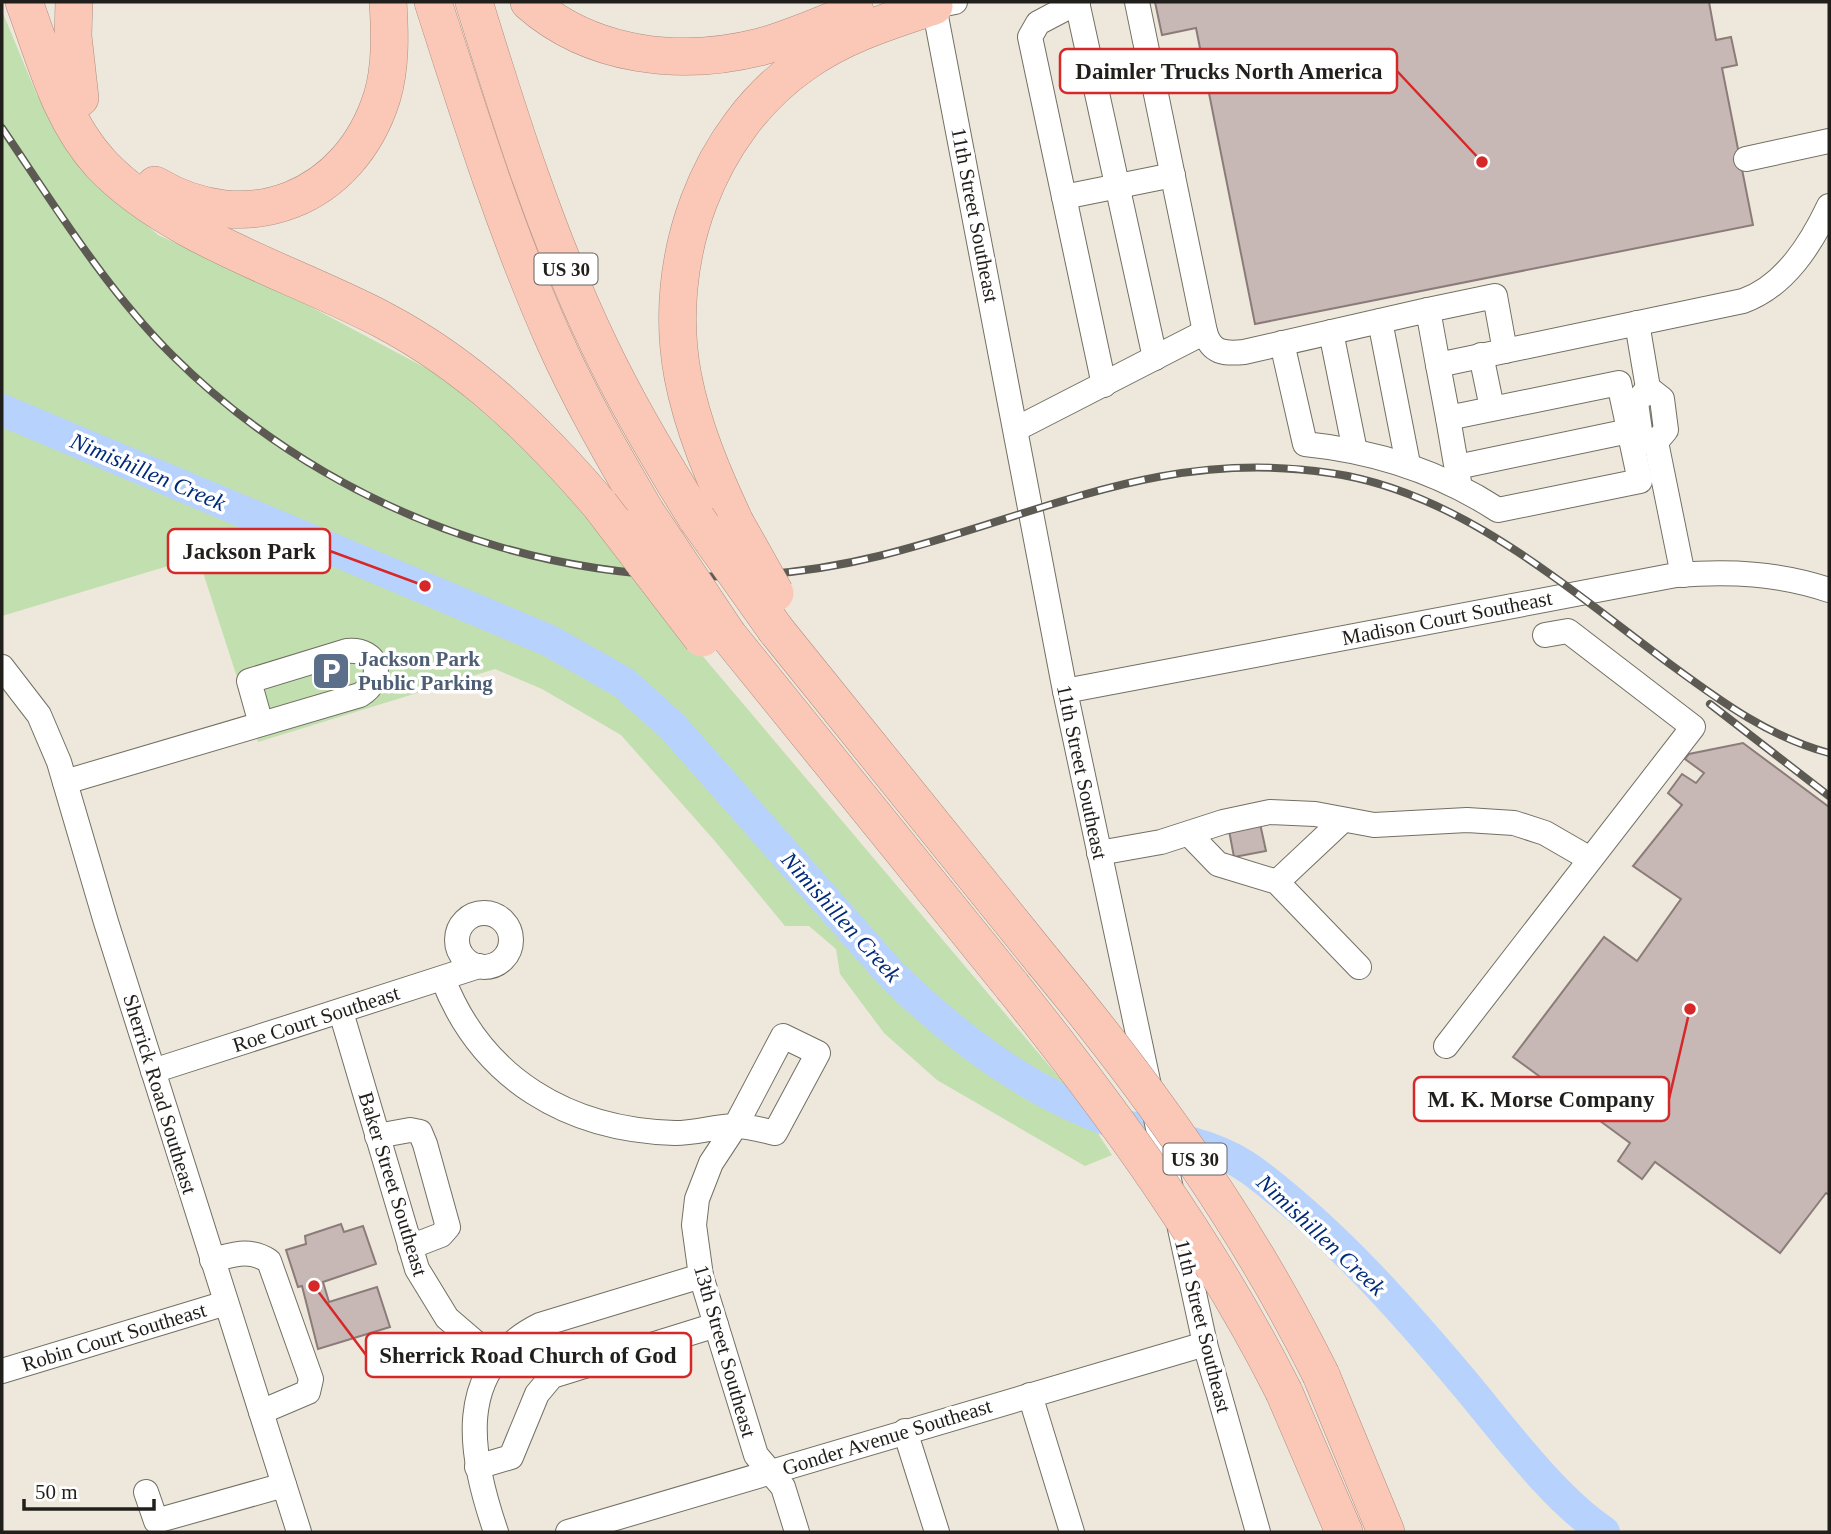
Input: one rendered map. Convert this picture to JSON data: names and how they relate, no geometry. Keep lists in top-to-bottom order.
{
  "streets": {
    "highway": ["US 30"],
    "street": [
      "11th Street Southeast",
      "Madison Court Southeast",
      "Roe Court Southeast",
      "Sherrick Road Southeast",
      "Baker Street Southeast",
      "Robin Court Southeast",
      "13th Street Southeast",
      "Gonder Avenue Southeast"
    ]
  },
  "crossings": [
    ["11th Street Southeast", "Madison Court Southeast"],
    ["11th Street Southeast", "Gonder Avenue Southeast"],
    ["Roe Court Southeast", "Sherrick Road Southeast"],
    ["Roe Court Southeast", "Baker Street Southeast"],
    ["Roe Court Southeast", "13th Street Southeast"],
    ["Sherrick Road Southeast", "Robin Court Southeast"],
    ["13th Street Southeast", "Gonder Avenue Southeast"]
  ],
  "water": ["Nimishillen Creek"],
  "places": {
    "other": [
      "Daimler Trucks North America",
      "Jackson Park",
      "M. K. Morse Company",
      "Sherrick Road Church of God"
    ],
    "parking": ["Jackson Park Public Parking"]
  },
  "scale_bar": "50 m"
}
